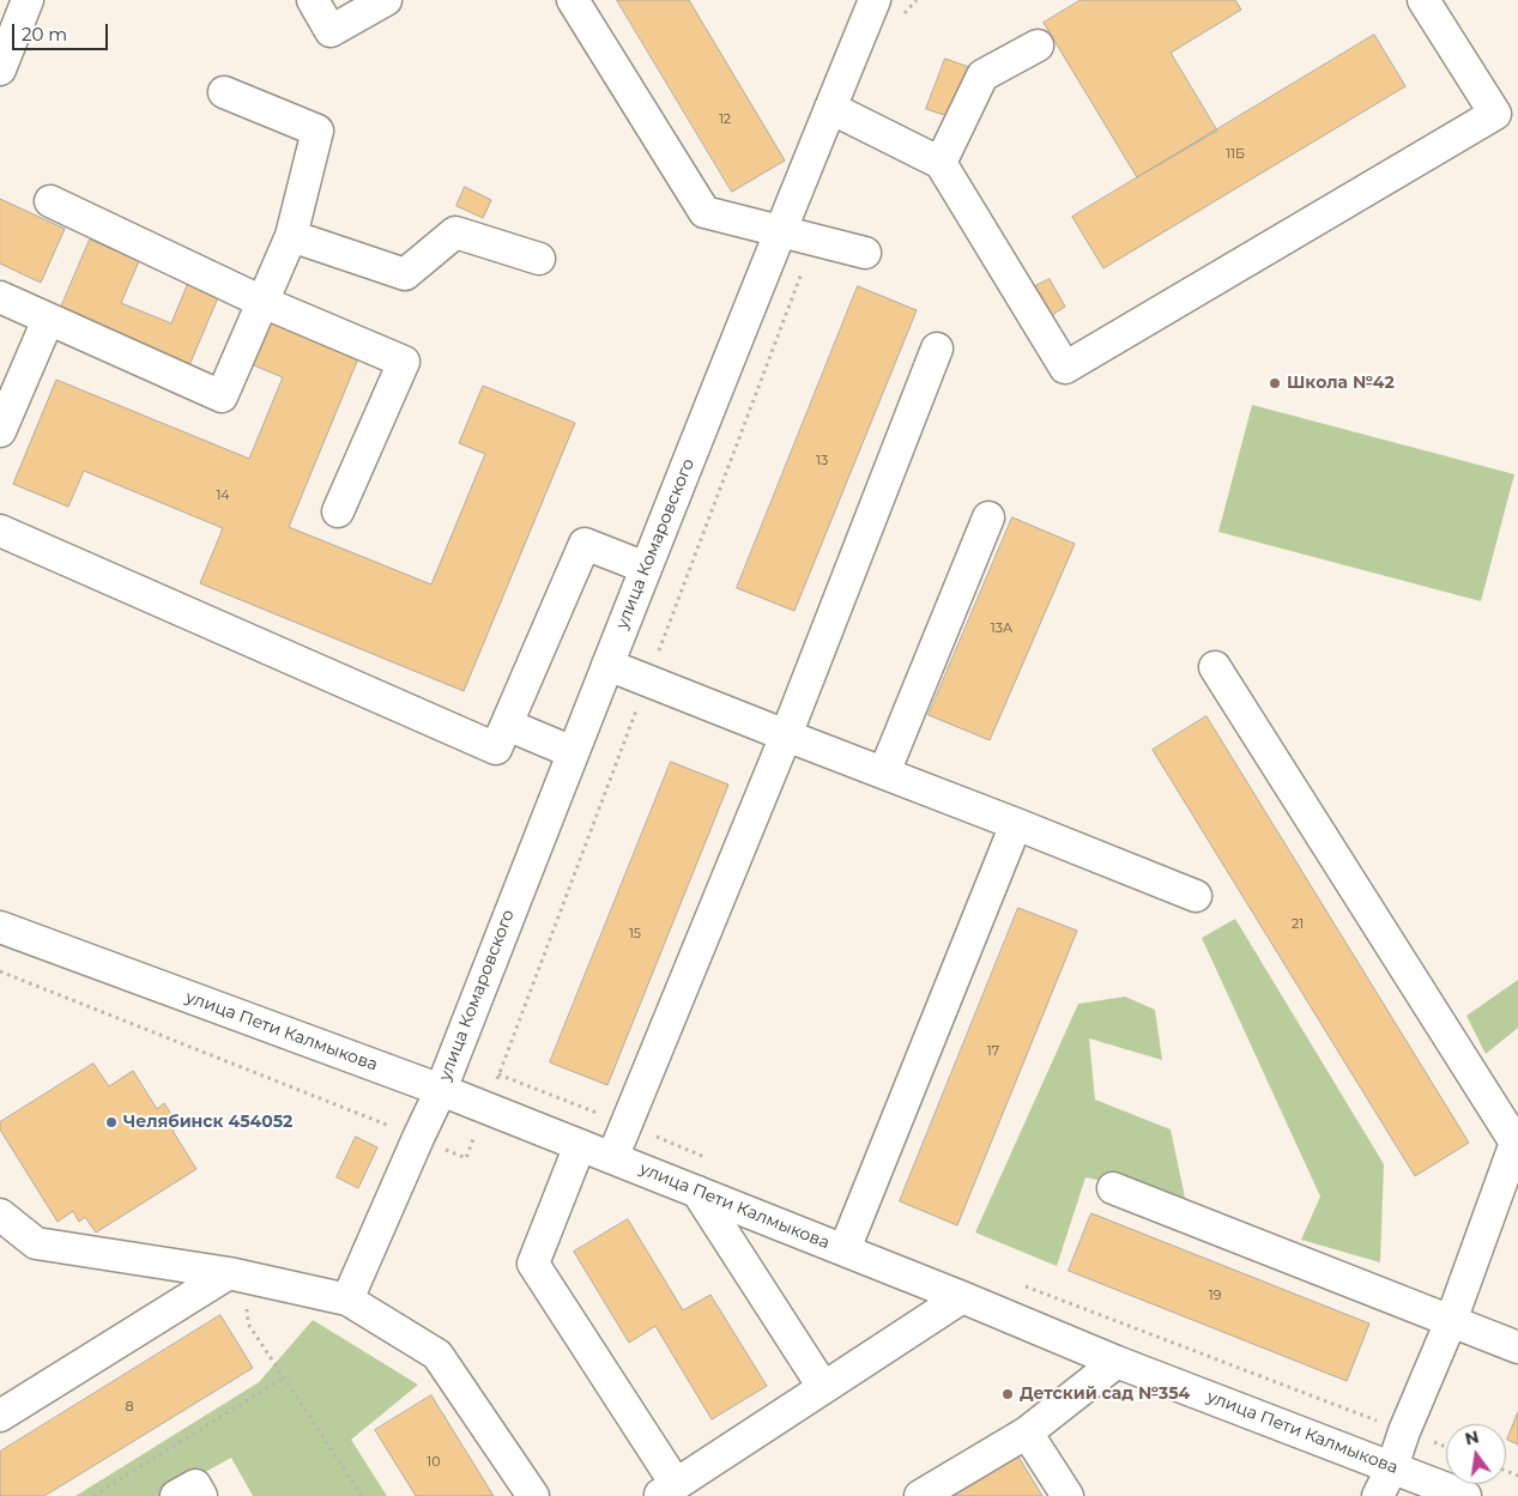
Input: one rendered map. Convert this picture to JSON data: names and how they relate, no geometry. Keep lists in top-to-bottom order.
{
  "streets": {
    "street": ["улица Комаровского", "улица Пети Калмыкова"]
  },
  "crossings": [
    ["улица Комаровского", "улица Пети Калмыкова"]
  ],
  "places": ["Школа №42", "Челябинск 454052", "Детский сад №354"],
  "house_numbers": [
    "12",
    "11Б",
    "13",
    "14",
    "13А",
    "21",
    "15",
    "17",
    "19",
    "8",
    "10"
  ],
  "scale_bar": "20 m",
  "north": "top"
}
